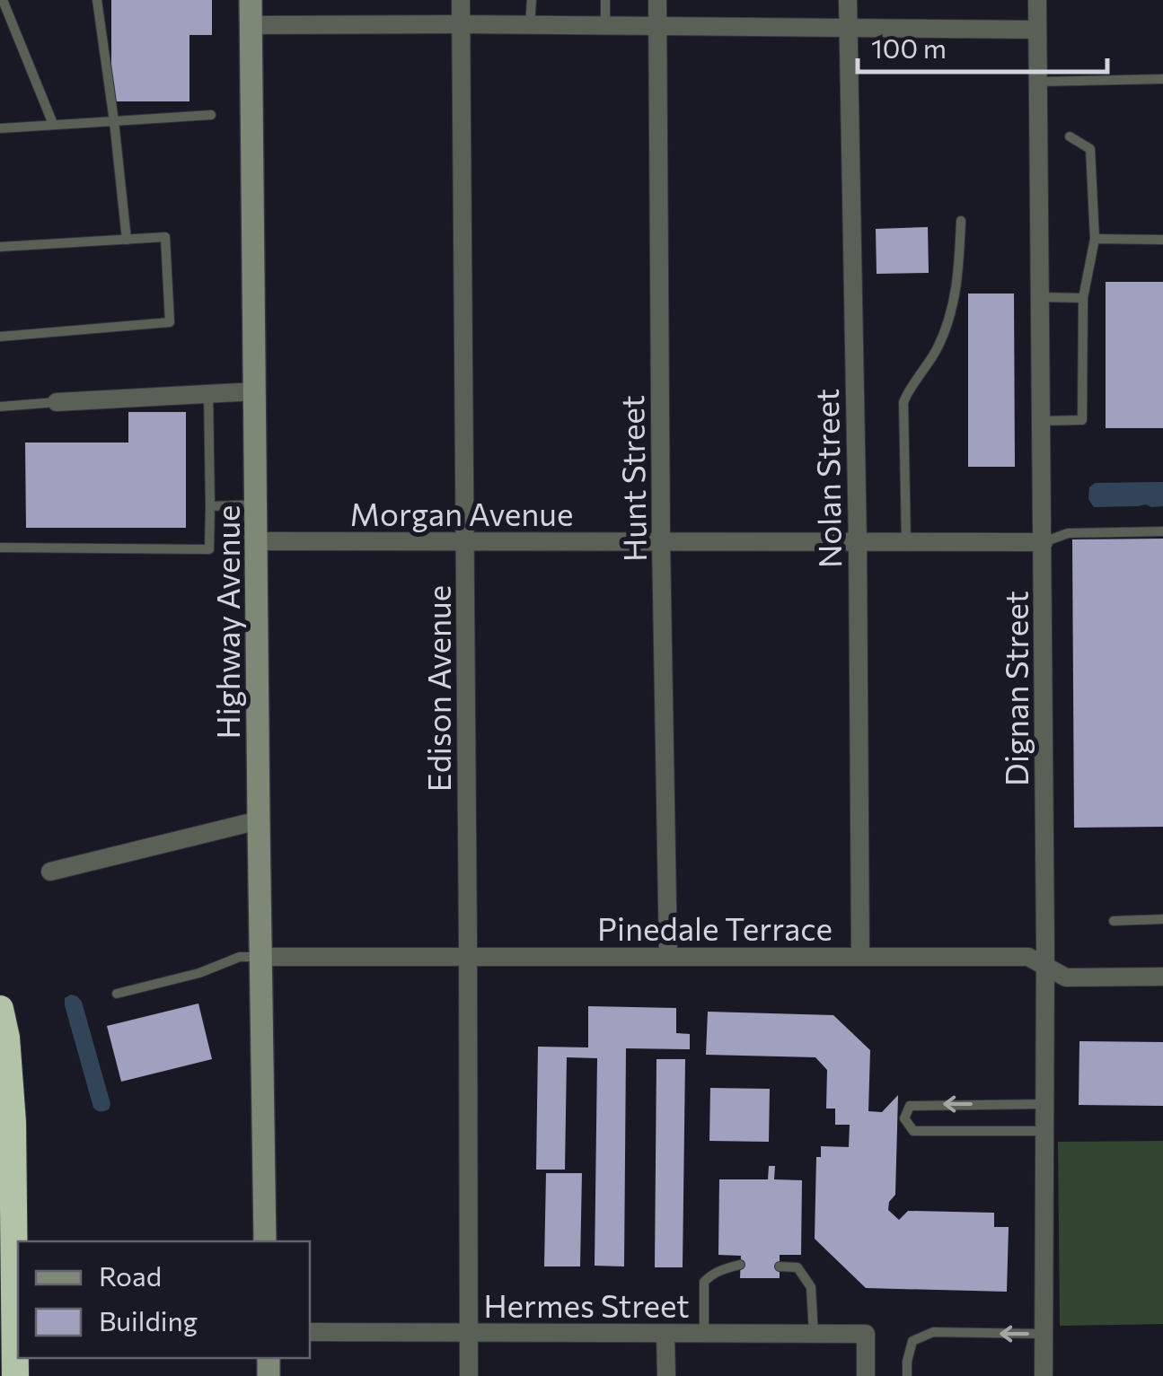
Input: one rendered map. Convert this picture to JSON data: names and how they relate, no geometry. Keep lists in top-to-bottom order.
{
  "streets": {
    "street": [
      "Hunt Street",
      "Nolan Street",
      "Morgan Avenue",
      "Highway Avenue",
      "Edison Avenue",
      "Dignan Street",
      "Pinedale Terrace",
      "Hermes Street"
    ]
  },
  "crossings": [
    ["Hunt Street", "Morgan Avenue"],
    ["Hunt Street", "Pinedale Terrace"],
    ["Nolan Street", "Morgan Avenue"],
    ["Nolan Street", "Pinedale Terrace"],
    ["Morgan Avenue", "Highway Avenue"],
    ["Morgan Avenue", "Edison Avenue"],
    ["Morgan Avenue", "Dignan Street"],
    ["Highway Avenue", "Pinedale Terrace"],
    ["Edison Avenue", "Pinedale Terrace"],
    ["Edison Avenue", "Hermes Street"],
    ["Dignan Street", "Pinedale Terrace"]
  ],
  "legend": ["Road", "Building"],
  "scale_bar": "100 m"
}
